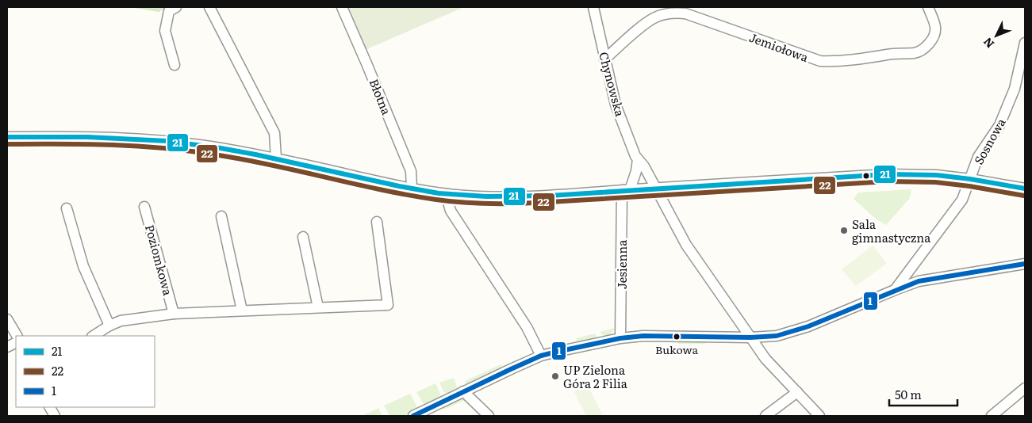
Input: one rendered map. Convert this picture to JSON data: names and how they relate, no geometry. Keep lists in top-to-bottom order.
{
  "streets": {
    "street": [
      "Jemiołowa",
      "Chynowska",
      "Błotna",
      "Sosnowa",
      "Poziomkowa",
      "Jesienna"
    ]
  },
  "crossings": [
    ["Jemiołowa", "Chynowska"]
  ],
  "places": ["Sala gimnastyczna", "Bukowa", "UP Zielona Góra 2 Filia"],
  "lines": ["transit line 21", "transit line 22", "transit line 1"],
  "legend": ["21", "22", "1"],
  "scale_bar": "50 m",
  "north": "bottom left"
}
